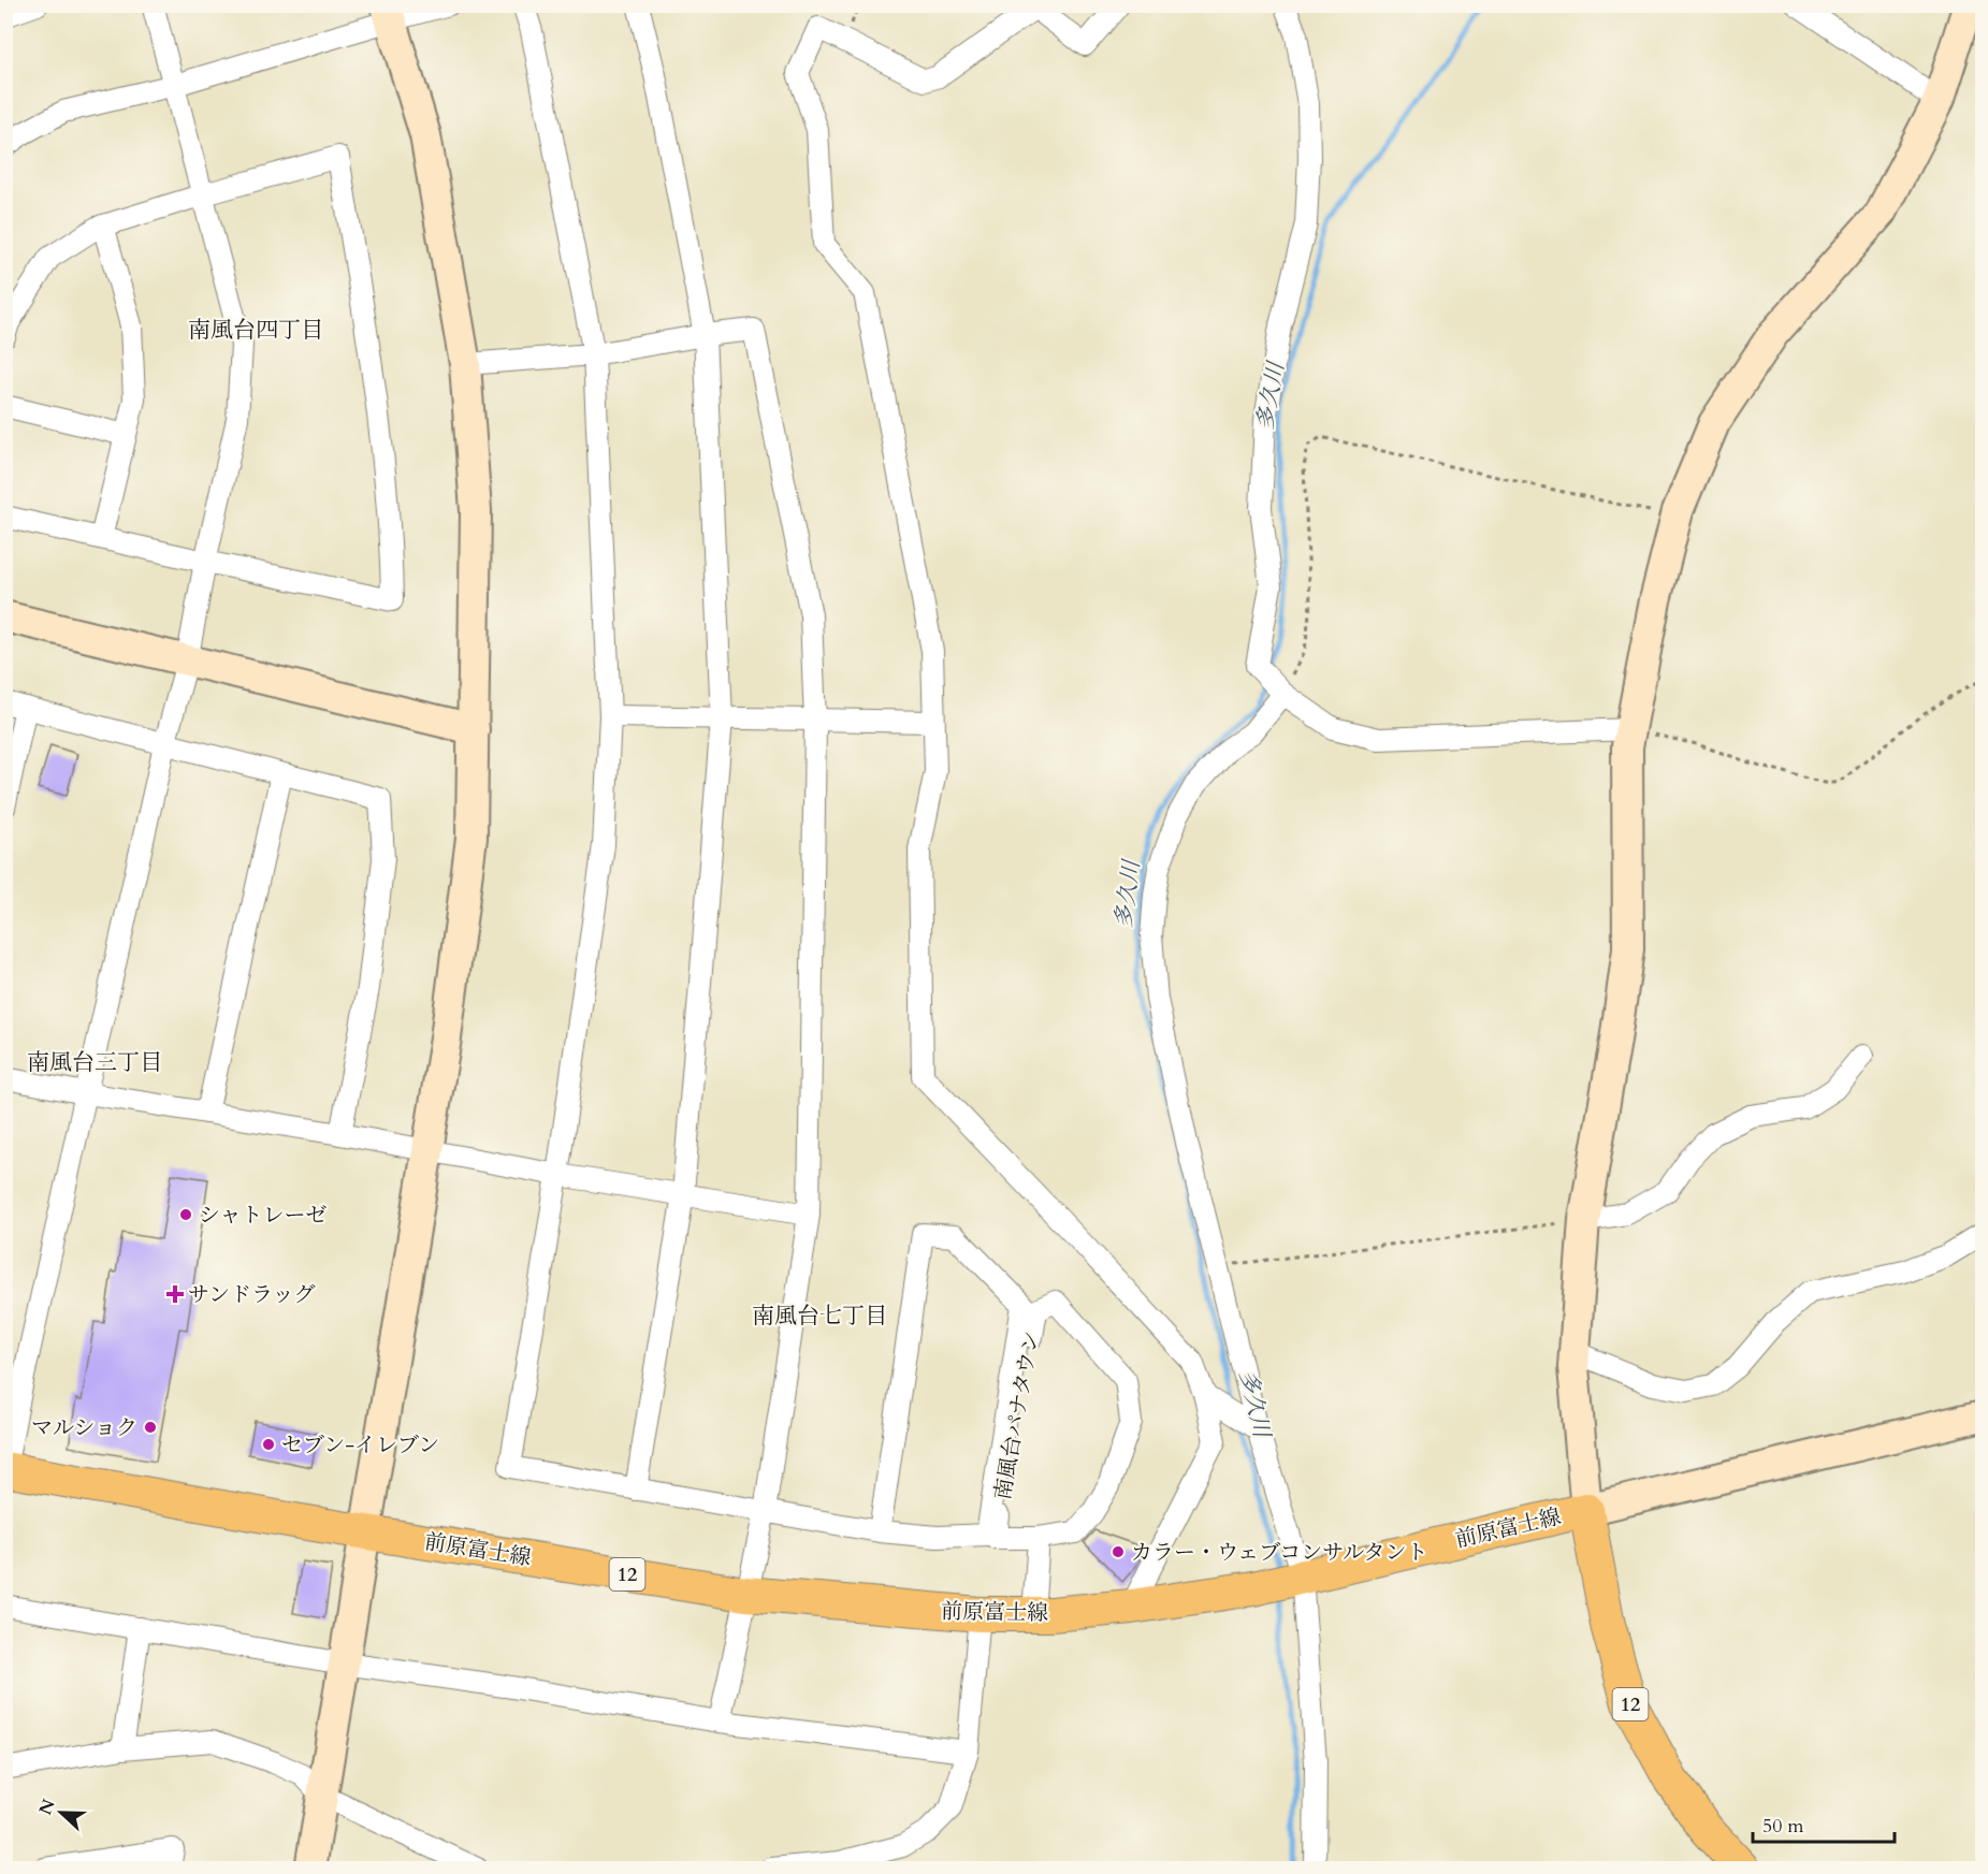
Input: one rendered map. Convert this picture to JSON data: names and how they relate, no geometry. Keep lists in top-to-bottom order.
{
  "streets": {
    "main road": ["前原富士線", "12"],
    "street": ["南風台パナタウン"]
  },
  "districts": ["南風台四丁目", "南風台三丁目", "南風台七丁目"],
  "water": ["多久川"],
  "places": {
    "other": [
      "シャトレーゼ",
      "マルショク",
      "セブン-イレブン",
      "カラー・ウェブコンサルタント"
    ],
    "health": ["サンドラッグ"]
  },
  "scale_bar": "50 m",
  "north": "left"
}
